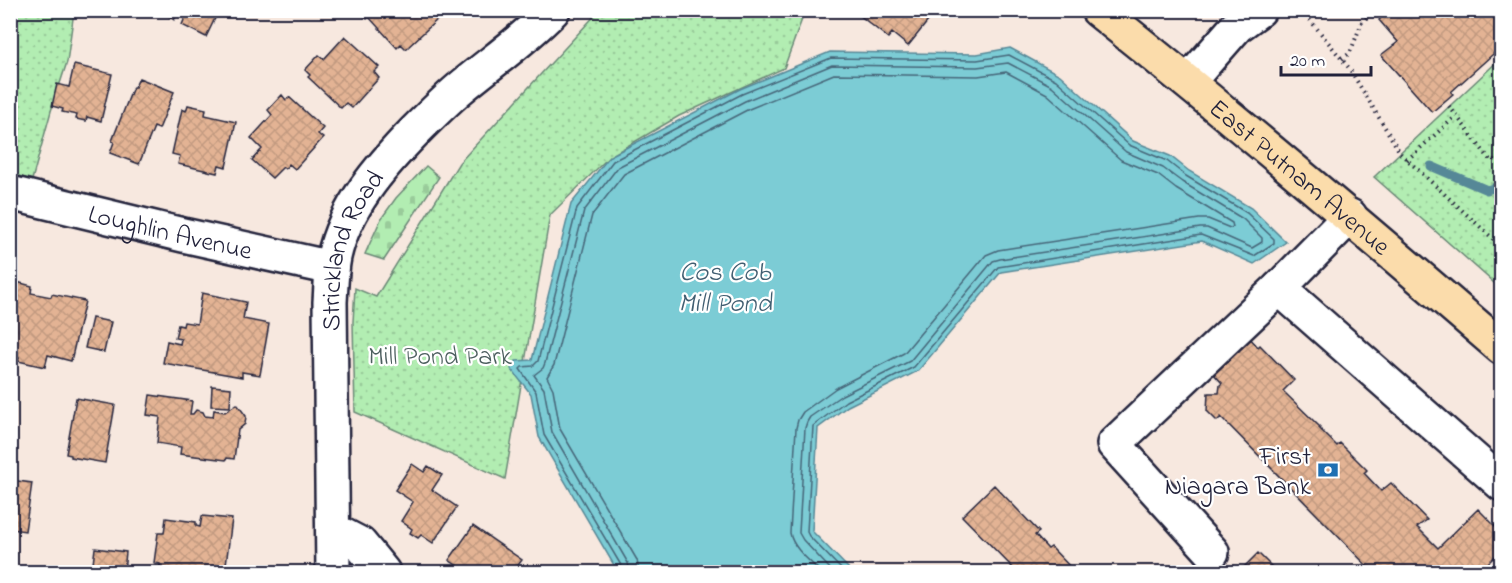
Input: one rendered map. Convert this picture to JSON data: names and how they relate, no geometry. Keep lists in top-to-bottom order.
{
  "streets": {
    "main road": ["East Putnam Avenue"],
    "street": ["Loughlin Avenue", "Strickland Road"]
  },
  "crossings": [
    ["Loughlin Avenue", "Strickland Road"]
  ],
  "water": ["Cos Cob Mill Pond"],
  "parks": ["Mill Pond Park"],
  "places": {
    "bank": ["First Niagara Bank"]
  },
  "scale_bar": "20 m"
}
